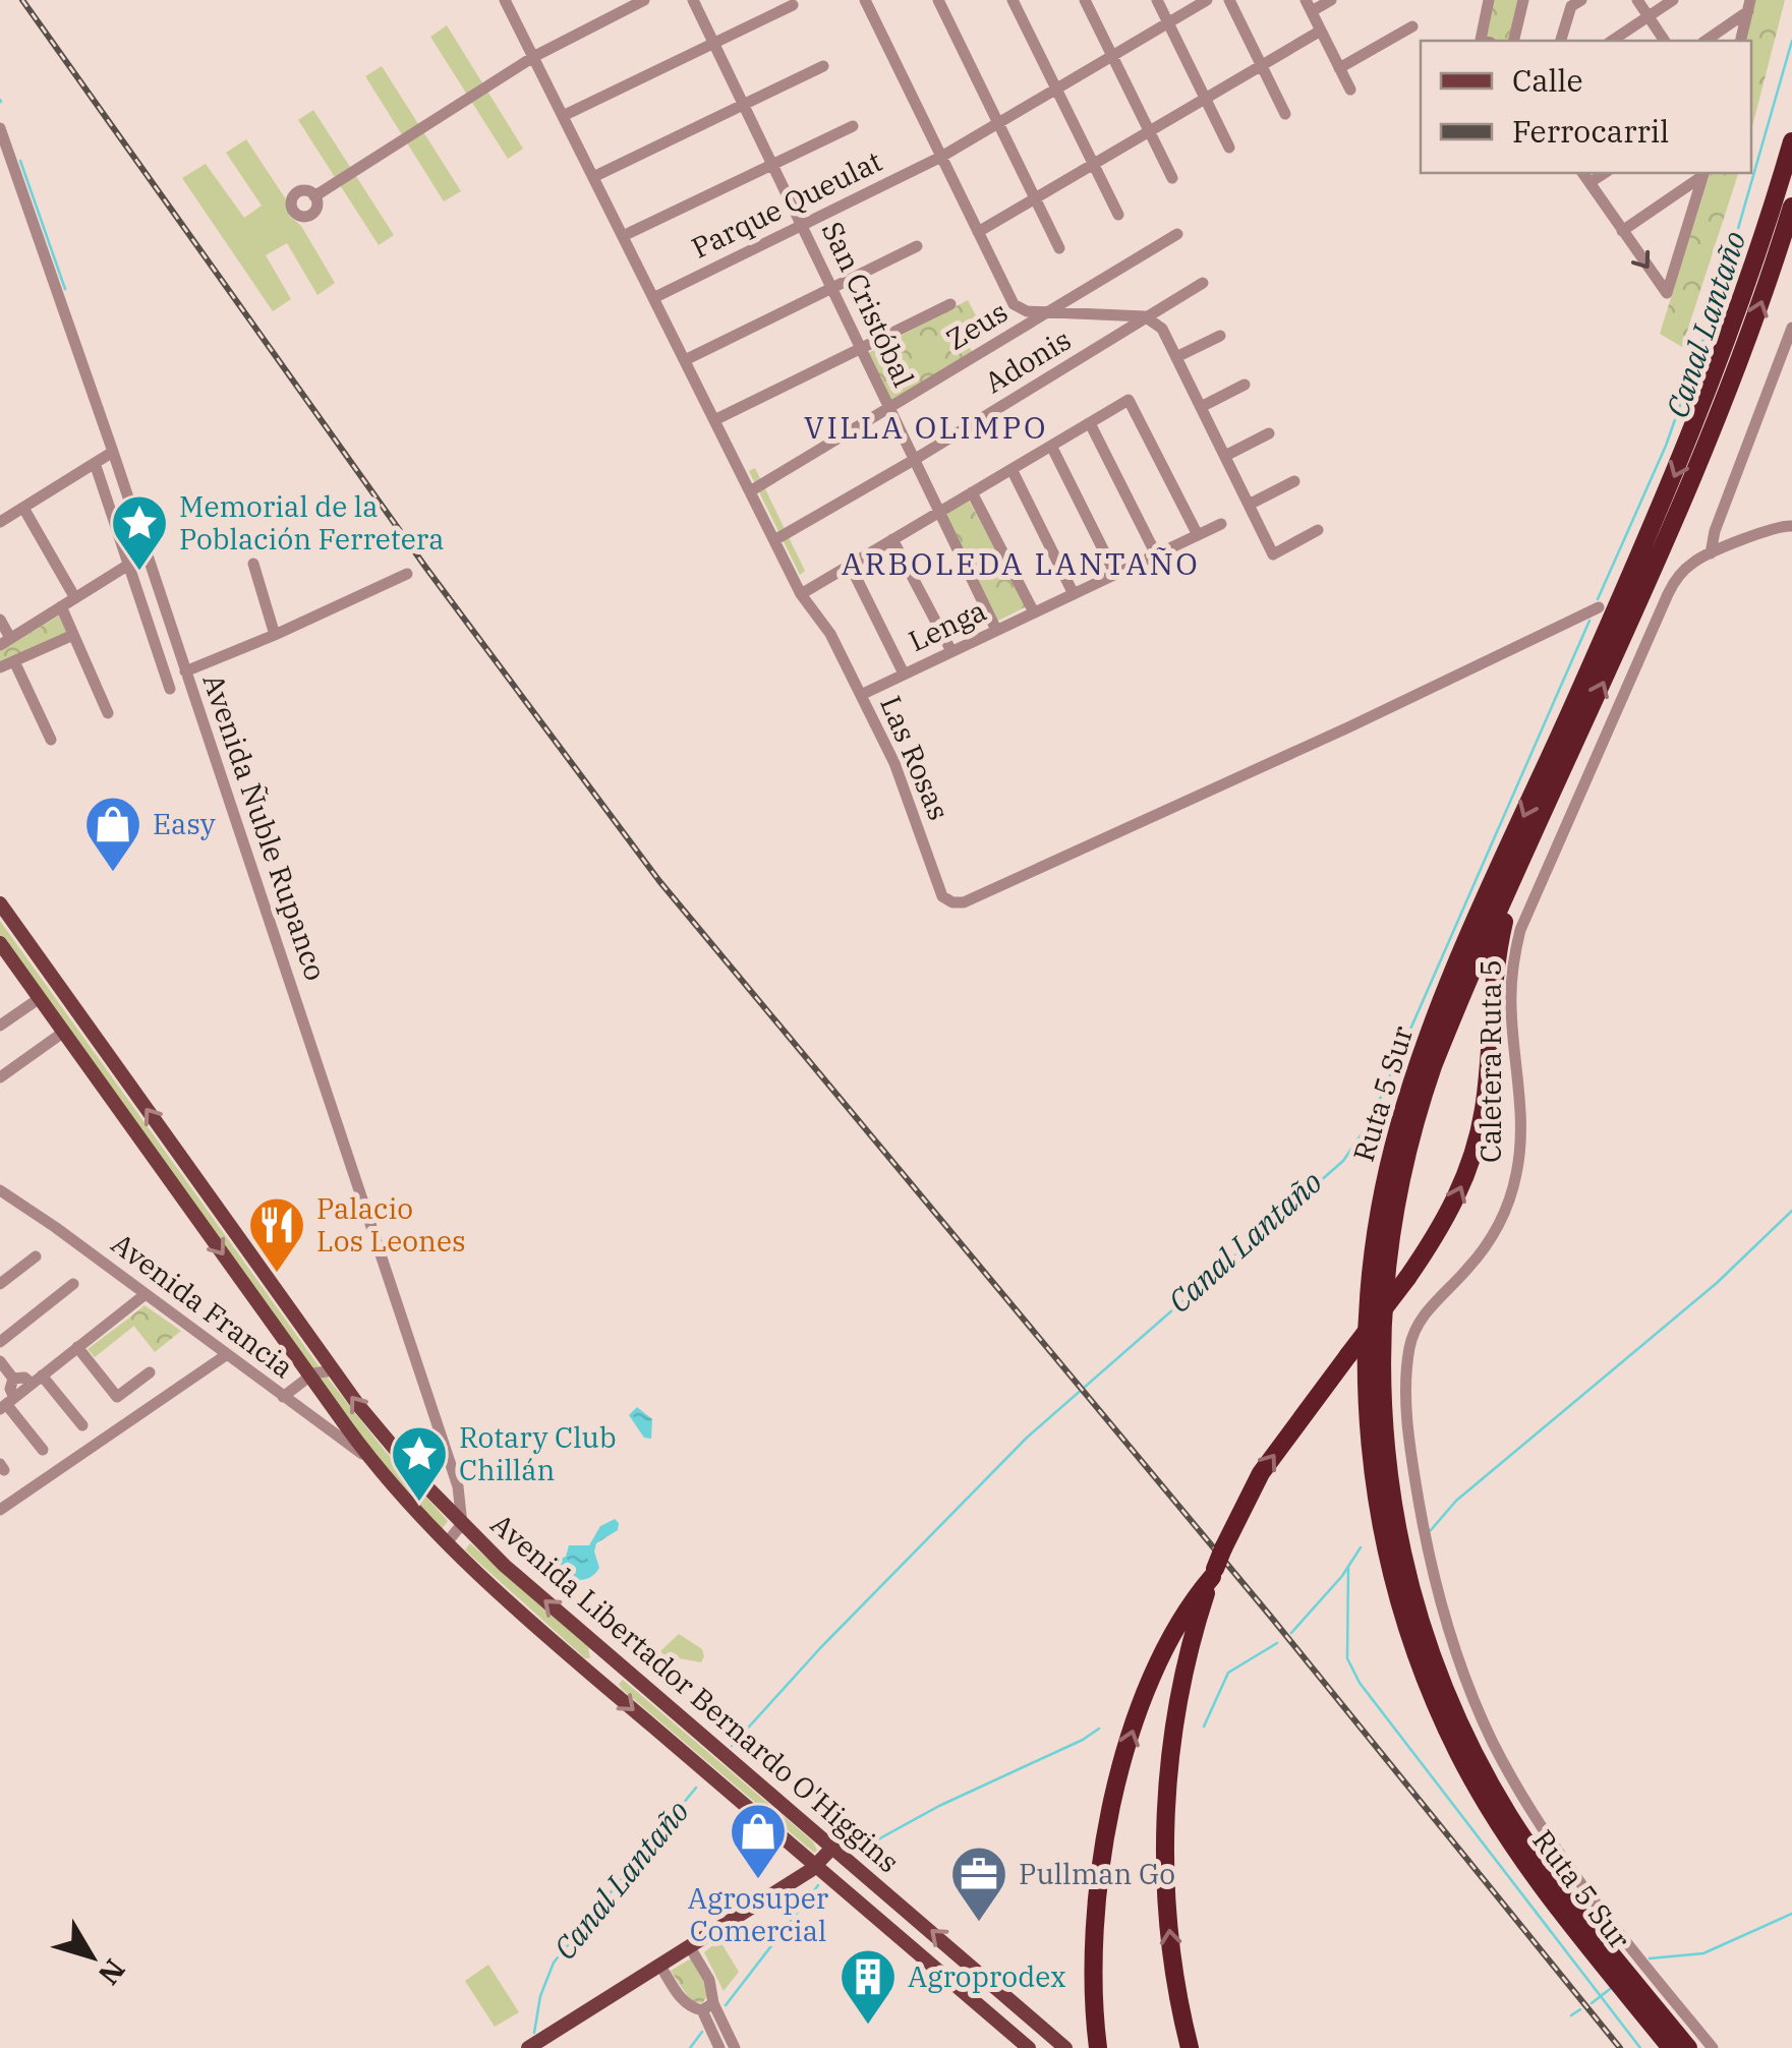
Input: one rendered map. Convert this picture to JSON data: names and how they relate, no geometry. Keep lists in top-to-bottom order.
{
  "streets": {
    "highway": ["Ruta 5 Sur"],
    "main road": ["Avenida Libertador Bernardo O'Higgins"],
    "street": [
      "Parque Queulat",
      "San Cristóbal",
      "Zeus",
      "Adonis",
      "Lenga",
      "Las Rosas",
      "Avenida Ñuble Rupanco",
      "Caletera Ruta 5",
      "Avenida Francia"
    ]
  },
  "crossings": [
    ["Parque Queulat", "San Cristóbal"],
    ["Parque Queulat", "Las Rosas"],
    ["San Cristóbal", "Zeus"],
    ["San Cristóbal", "Adonis"],
    ["San Cristóbal", "Lenga"],
    ["Zeus", "Las Rosas"],
    ["Adonis", "Las Rosas"],
    ["Lenga", "Las Rosas"],
    ["Avenida Ñuble Rupanco", "Avenida Libertador Bernardo O'Higgins"],
    ["Avenida Francia", "Avenida Libertador Bernardo O'Higgins"]
  ],
  "districts": ["VILLA OLIMPO", "ARBOLEDA LANTAÑO"],
  "water": ["Canal Lantaño"],
  "places": {
    "place": ["Memorial de la Población Ferretera", "Rotary Club Chillán"],
    "shop": ["Easy", "Agrosuper Comercial"],
    "restaurant": ["Palacio Los Leones"],
    "office": ["Pullman Go"],
    "building": ["Agroprodex"]
  },
  "legend": ["Calle", "Ferrocarril"],
  "north": "bottom right"
}
